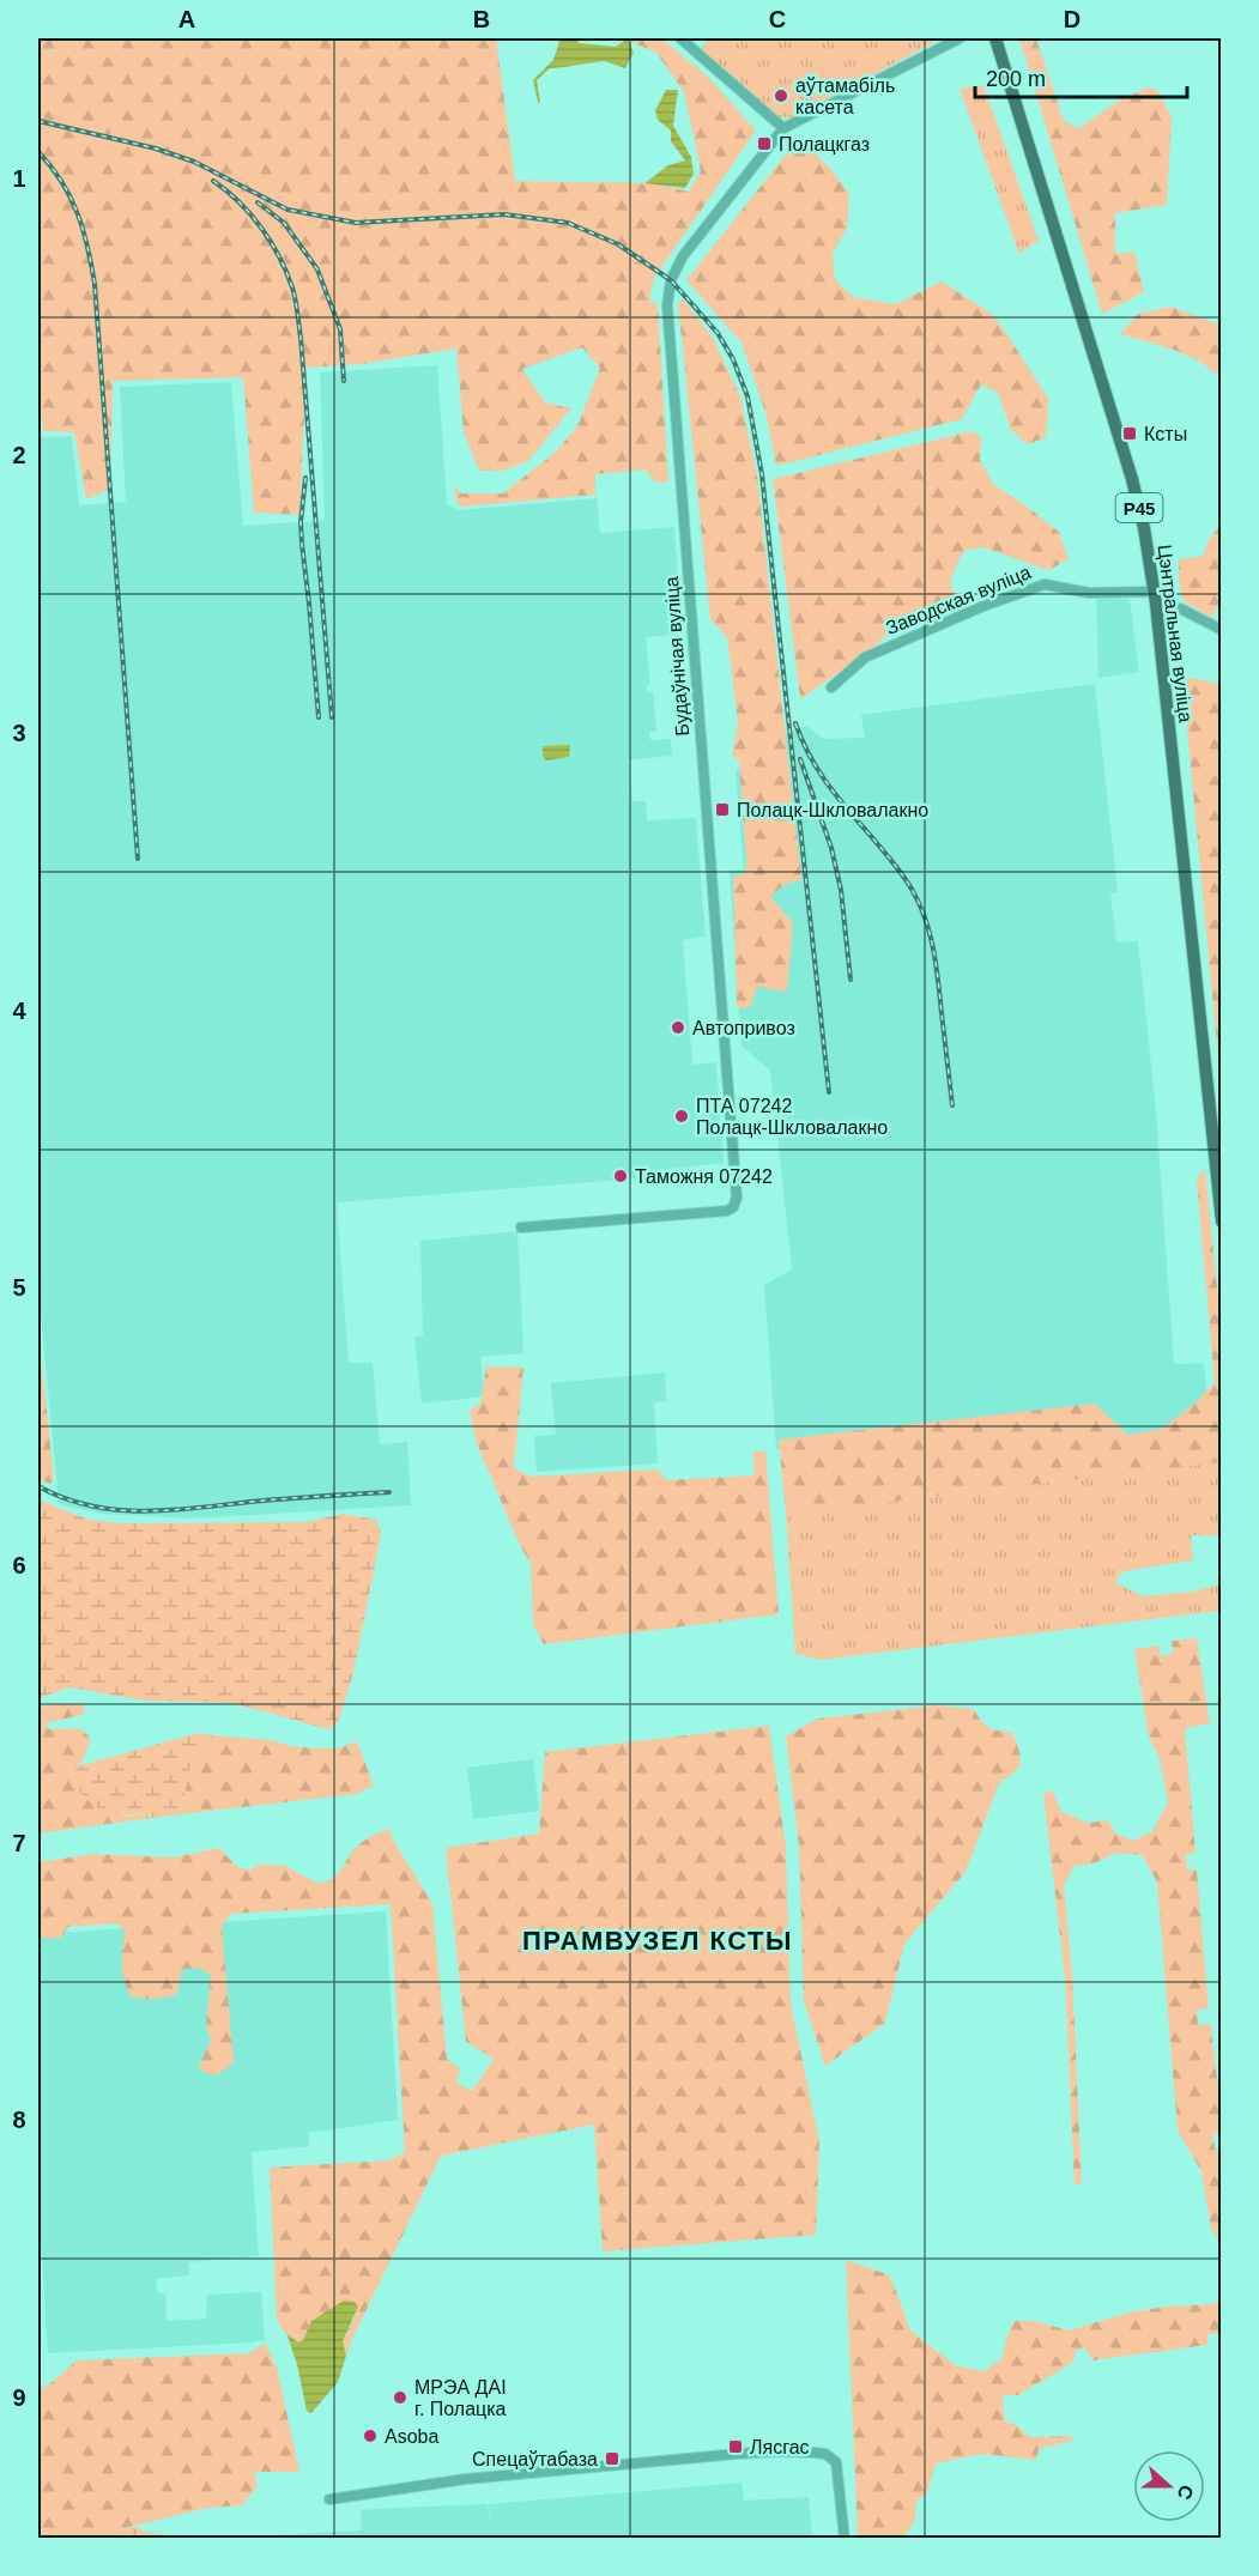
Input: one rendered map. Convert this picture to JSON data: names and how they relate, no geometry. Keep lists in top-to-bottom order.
{
  "streets": {
    "main road": ["Р45", "Цэнтральная вуліца"],
    "street": ["Заводская вуліца", "Будаўнічая вуліца"]
  },
  "crossings": [
    ["Заводская вуліца", "Цэнтральная вуліца"]
  ],
  "districts": ["ПРАМВУЗЕЛ КСТЫ"],
  "places": {
    "other": [
      "аўтамабіль касета",
      "Автопривоз",
      "ПТА 07242 Полацк-Шкловалакно",
      "Таможня 07242",
      "МРЭА ДАІ г. Полацка",
      "Asoba"
    ],
    "transit": [
      "Полацкгаз",
      "Ксты",
      "Полацк-Шкловалакно",
      "Лясгас",
      "Спецаўтабаза"
    ]
  },
  "scale_bar": "200 m",
  "north": "right",
  "grid": {
    "columns": [
      "A",
      "B",
      "C",
      "D"
    ],
    "rows": [
      "1",
      "2",
      "3",
      "4",
      "5",
      "6",
      "7",
      "8",
      "9"
    ]
  }
}
